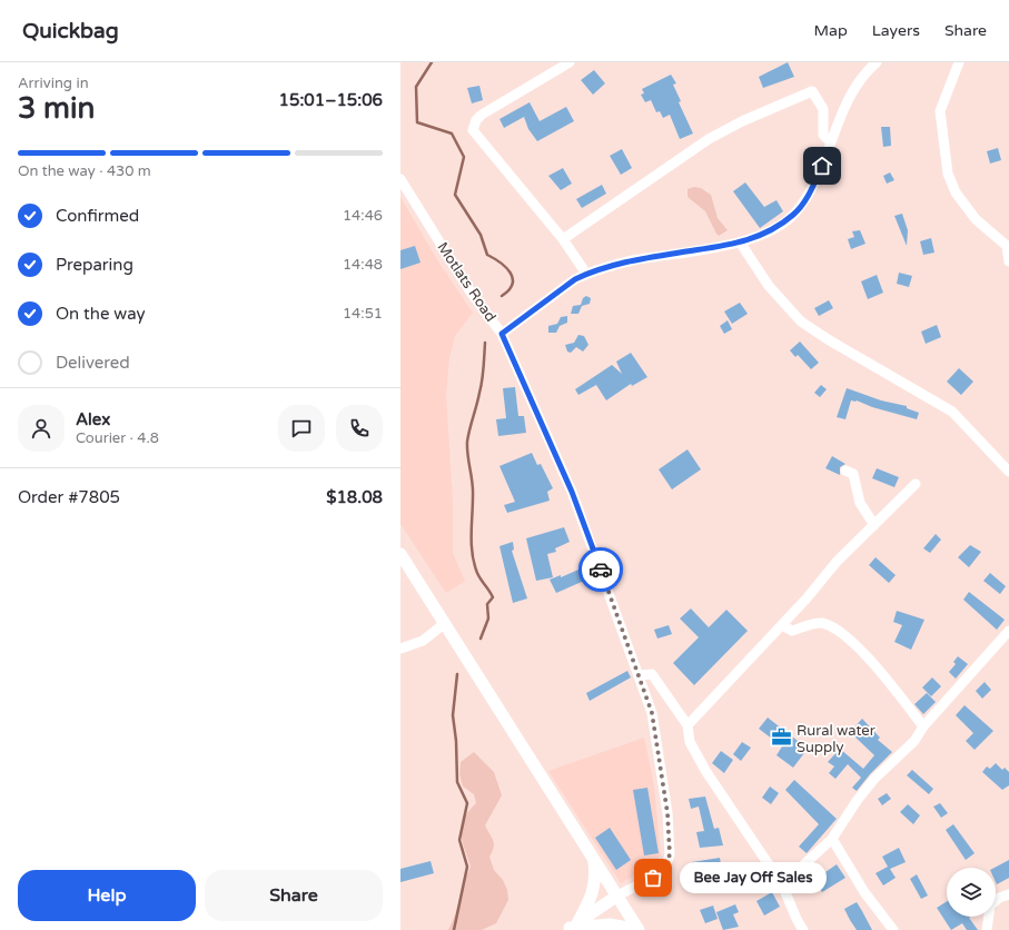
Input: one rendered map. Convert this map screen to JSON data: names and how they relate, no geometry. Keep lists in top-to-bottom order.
{
  "streets": {
    "street": ["Motlats Road"]
  },
  "places": {
    "office": ["Rural water Supply"],
    "other": ["Bee Jay Off Sales"]
  },
  "page": {
    "header": "Quickbag",
    "nav": ["Map", "Layers", "Share"],
    "heading": ["3 min", "Arriving in", "15:01–15:06"],
    "panel": [
      "Alex",
      "Courier · 4.8",
      "Order #7805",
      "$18.08"
    ],
    "bar": "On the way · 430 m",
    "list": [
      ["Confirmed", "14:46"],
      ["Preparing", "14:48"],
      ["On the way", "14:51"],
      "Delivered"
    ],
    "buttons": ["Help", "Share"],
    "bubble": "Bee Jay Off Sales"
  }
}
